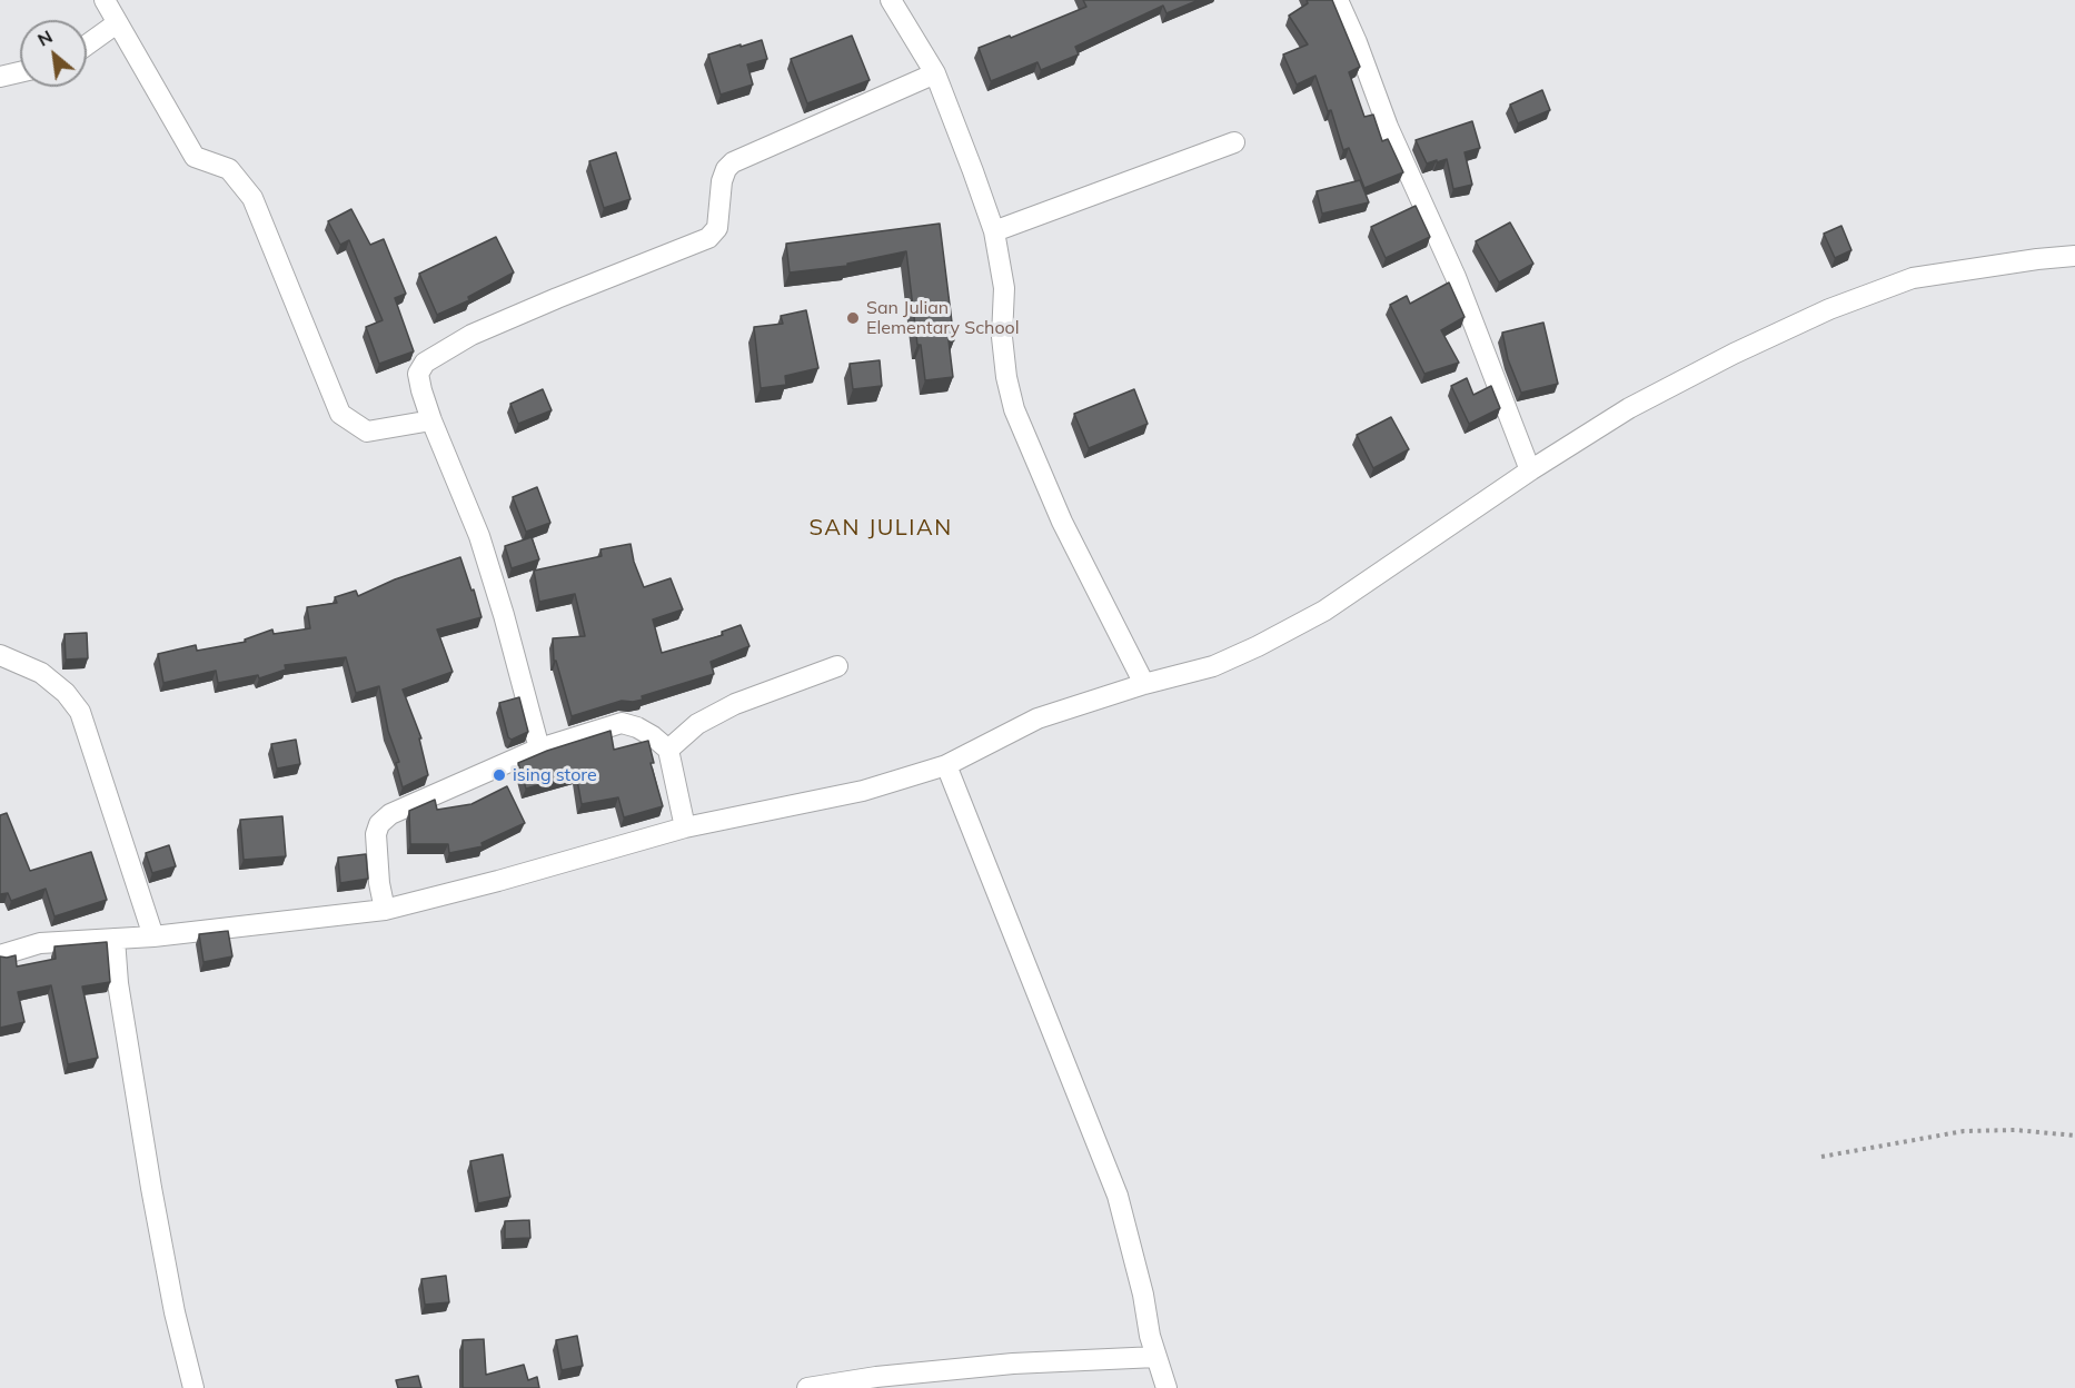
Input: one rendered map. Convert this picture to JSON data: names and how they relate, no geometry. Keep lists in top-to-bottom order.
{
  "districts": ["SAN JULIAN"],
  "places": ["San Julian Elementary School", "ising store"],
  "north": "top left"
}
